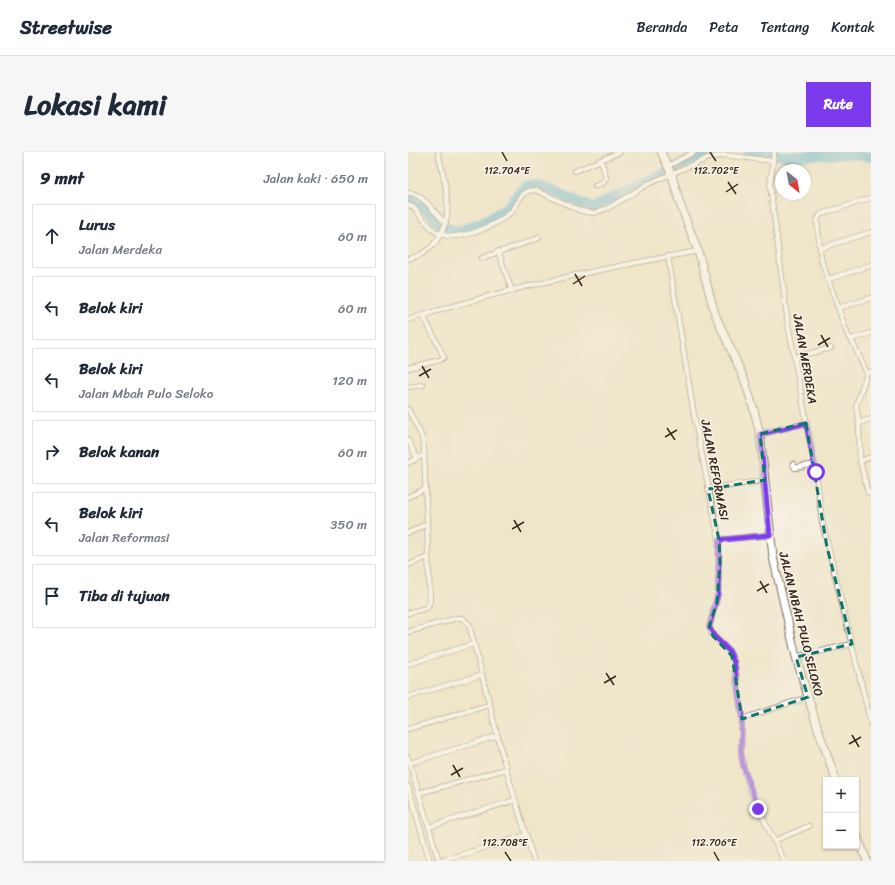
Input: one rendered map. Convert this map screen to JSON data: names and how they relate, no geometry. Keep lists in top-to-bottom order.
{
  "streets": {
    "street": ["JALAN MERDEKA", "JALAN REFORMASI", "JALAN MBAH PULO SELOKO"]
  },
  "north": "bottom right",
  "page": {
    "header": "Streetwise",
    "nav": [
      "Beranda",
      "Peta",
      "Tentang",
      "Kontak"
    ],
    "title": "Lokasi kami",
    "buttons": "Rute",
    "heading": ["9 mnt", "Jalan kaki · 650 m"],
    "list": [
      ["Lurus", "Jalan Merdeka", "60 m"],
      ["Belok kiri", "60 m"],
      ["Belok kiri", "Jalan Mbah Pulo Seloko", "120 m"],
      ["Belok kanan", "60 m"],
      ["Belok kiri", "Jalan Reformasi", "350 m"],
      "Tiba di tujuan"
    ],
    "map_buttons": ["+", "−"]
  },
  "coordinates": [
    "112.704°E",
    "112.702°E",
    "112.708°E",
    "112.706°E"
  ]
}
